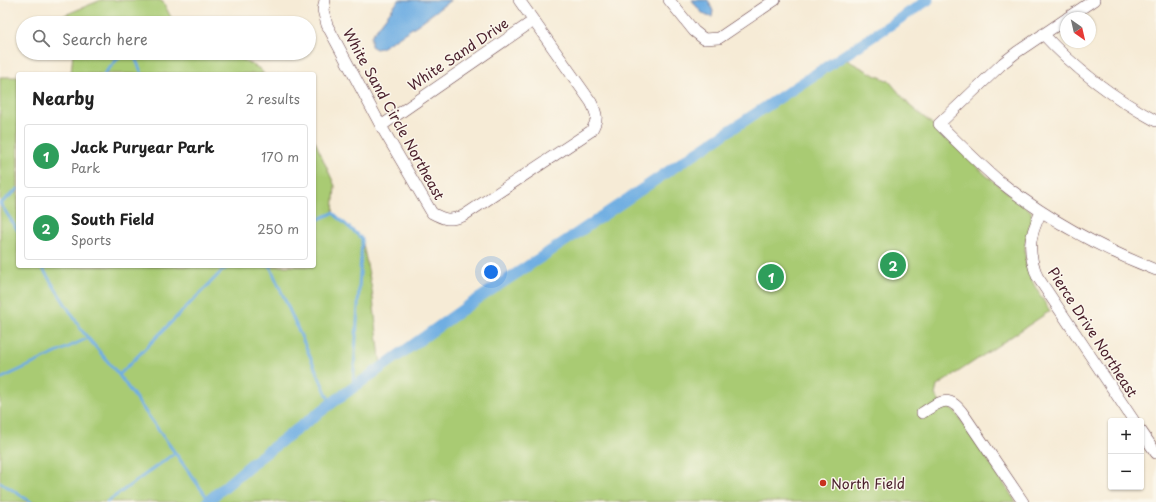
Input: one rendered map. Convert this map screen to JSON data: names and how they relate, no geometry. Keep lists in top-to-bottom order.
{
  "streets": {
    "street": ["White Sand Drive", "White Sand Circle Northeast", "Pierce Drive Northeast"]
  },
  "crossings": [
    ["White Sand Drive", "White Sand Circle Northeast"]
  ],
  "places": ["North Field"],
  "north": "bottom right",
  "page": {
    "search": "Search here",
    "heading": ["Nearby", "2 results"],
    "list": [
      {
        "mark": "1",
        "name": "Jack Puryear Park",
        "note": "Park",
        "value": "170 m"
      },
      {
        "mark": "2",
        "name": "South Field",
        "note": "Sports",
        "value": "250 m"
      }
    ],
    "pins": ["2", "1"],
    "map_buttons": ["+", "−"]
  }
}
